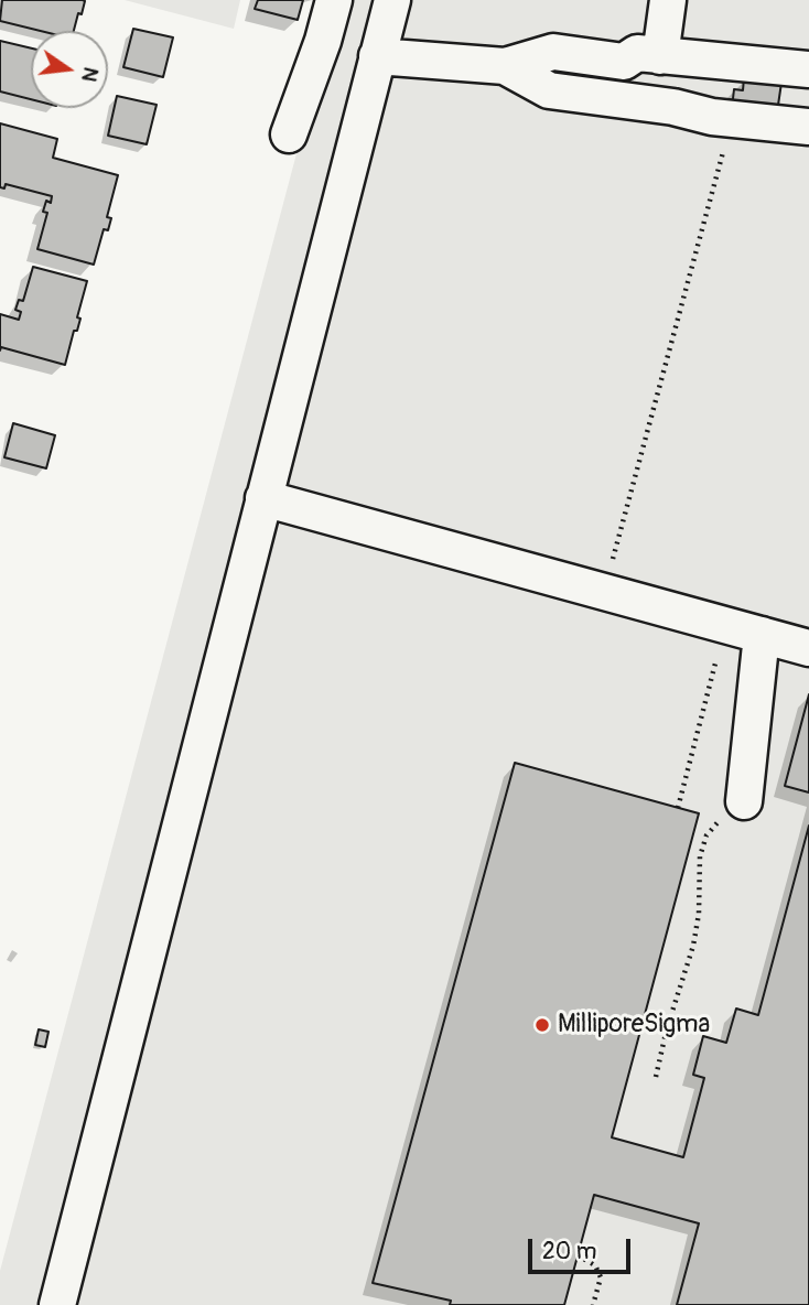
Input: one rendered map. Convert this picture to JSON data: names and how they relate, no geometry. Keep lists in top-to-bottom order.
{
  "places": ["MilliporeSigma"],
  "scale_bar": "20 m",
  "north": "right"
}
